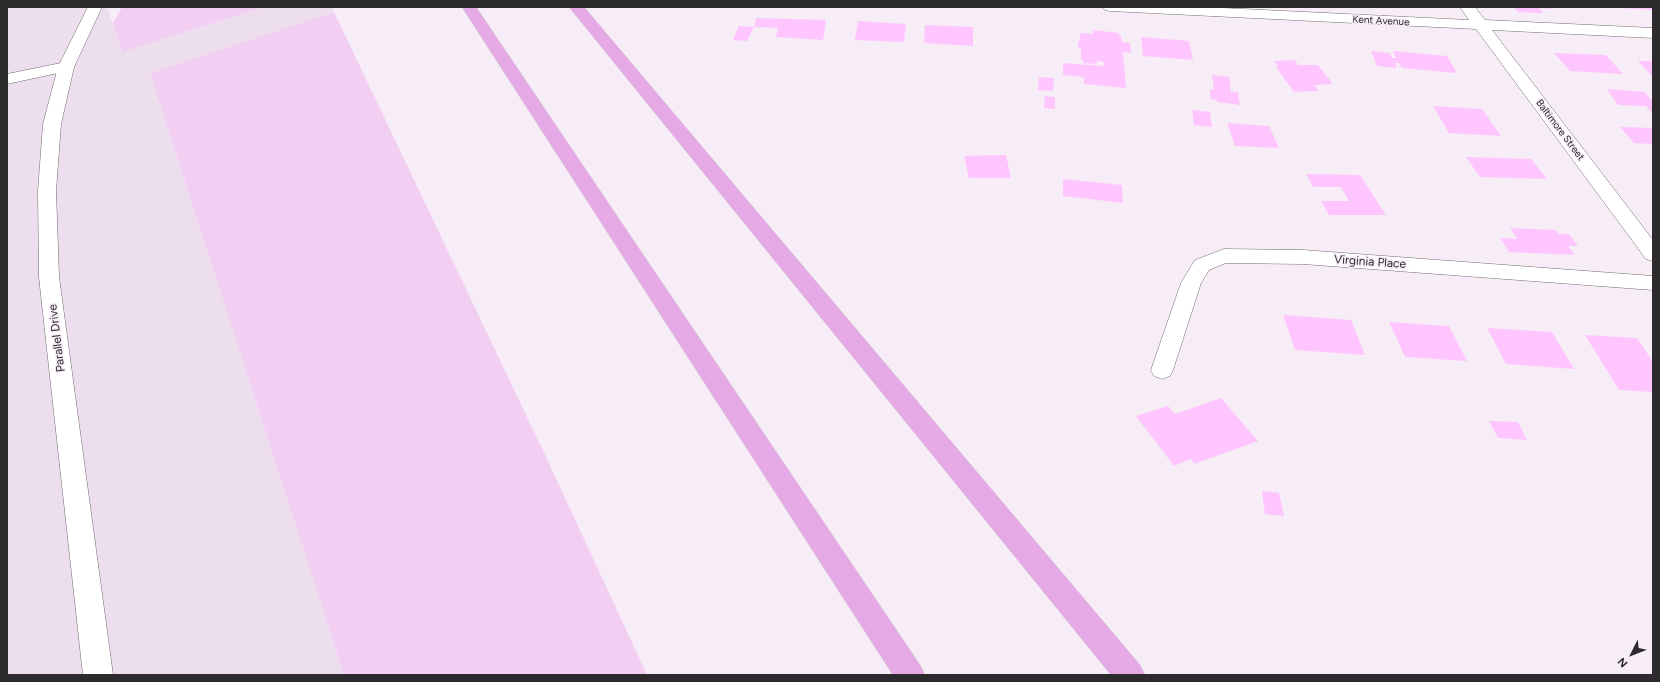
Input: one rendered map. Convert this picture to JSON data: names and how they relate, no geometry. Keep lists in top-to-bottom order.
{
  "streets": {
    "street": [
      "Kent Avenue",
      "Baltimore Street",
      "Virginia Place",
      "Parallel Drive"
    ]
  },
  "crossings": [
    ["Kent Avenue", "Baltimore Street"]
  ],
  "north": "bottom left"
}
